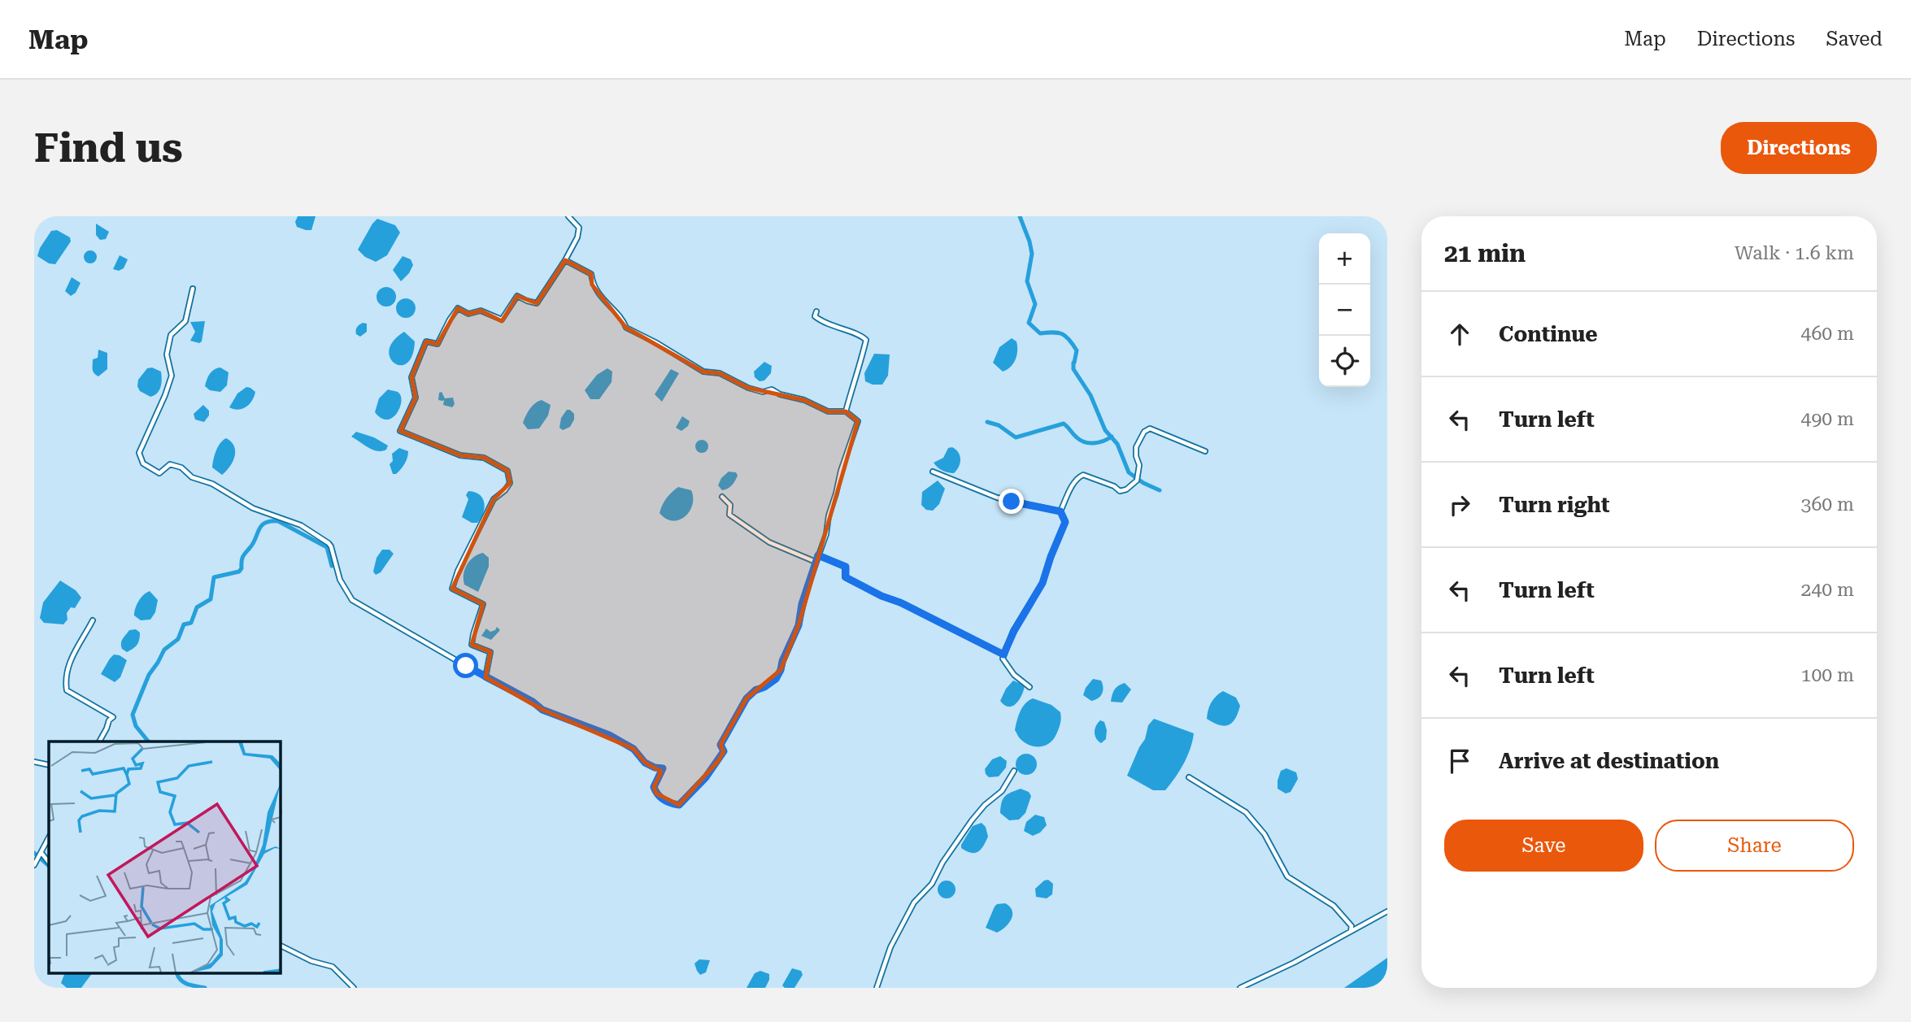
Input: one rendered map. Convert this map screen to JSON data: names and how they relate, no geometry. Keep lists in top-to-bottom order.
{
  "page": {
    "header": "Map",
    "nav": ["Map", "Directions", "Saved"],
    "buttons": [
      "Directions",
      ["Save", "Share"]
    ],
    "title": "Find us",
    "heading": ["21 min", "Walk · 1.6 km"],
    "map_buttons": ["+", "−"],
    "list": [
      ["Continue", "460 m"],
      ["Turn left", "490 m"],
      ["Turn right", "360 m"],
      ["Turn left", "240 m"],
      ["Turn left", "100 m"],
      "Arrive at destination"
    ]
  }
}
